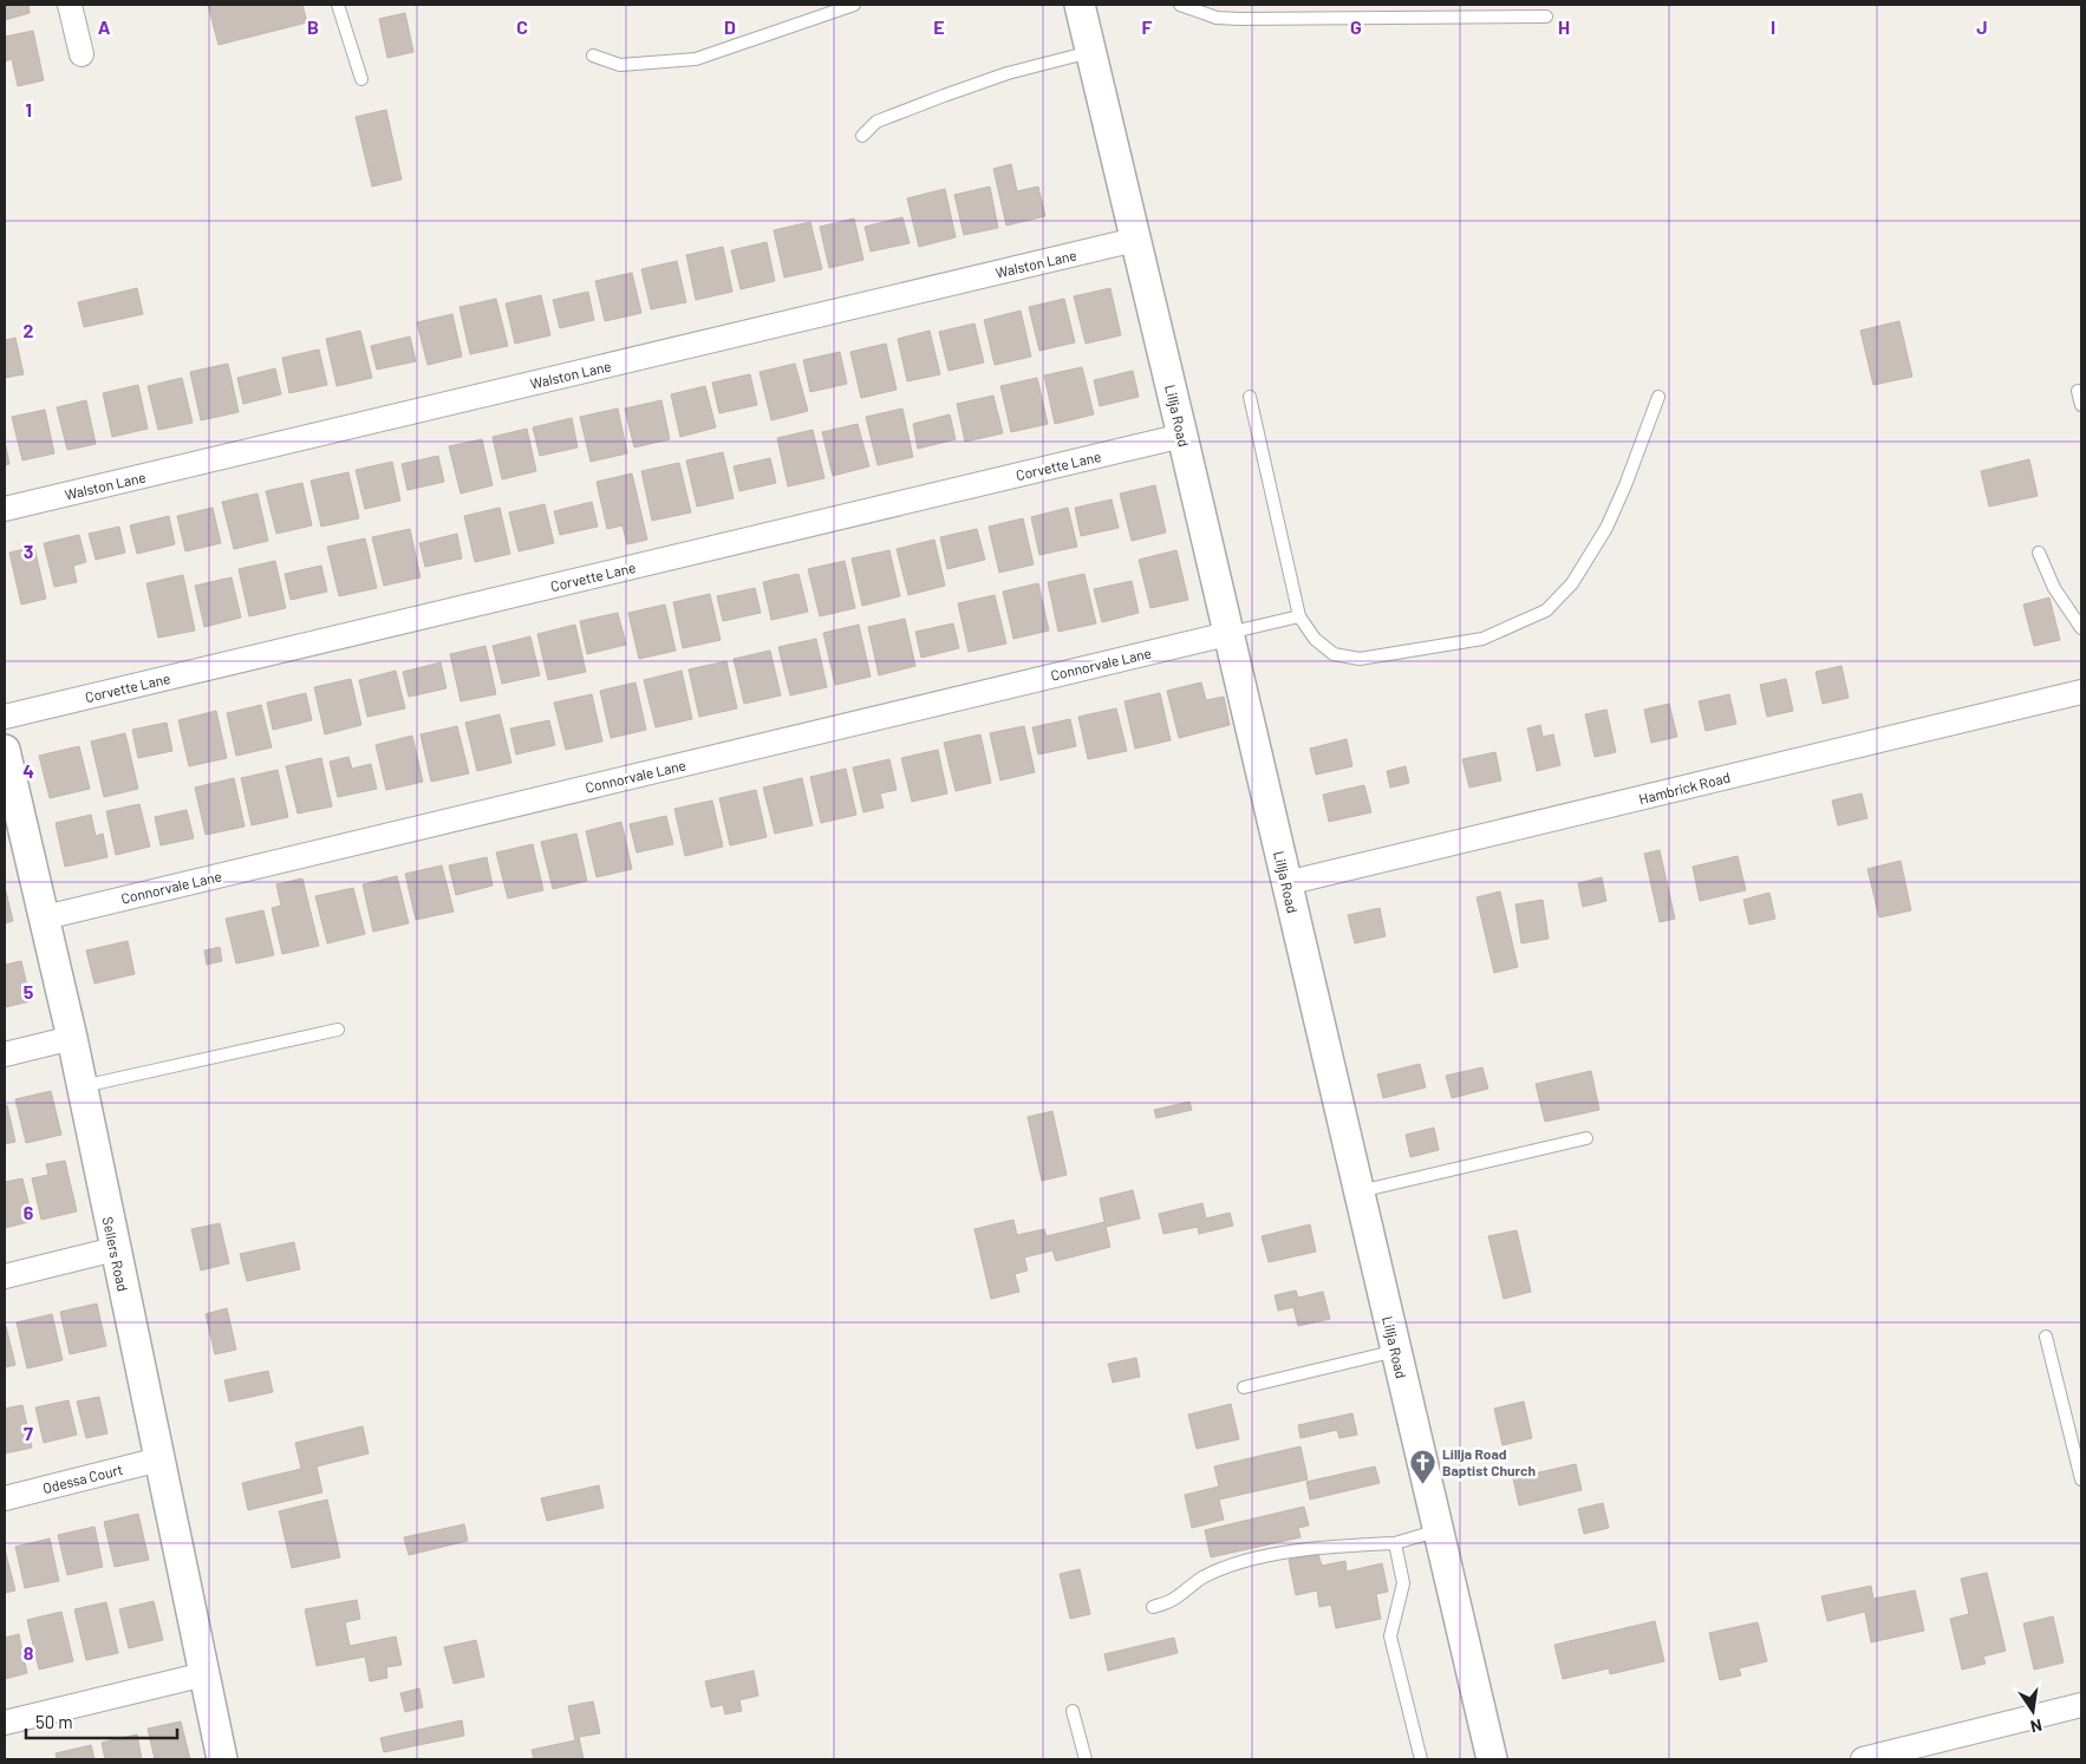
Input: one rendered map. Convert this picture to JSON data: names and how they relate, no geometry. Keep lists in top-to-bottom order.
{
  "streets": {
    "street": [
      "Walston Lane",
      "Lillja Road",
      "Corvette Lane",
      "Connorvale Lane",
      "Hambrick Road",
      "Sellers Road",
      "Odessa Court"
    ]
  },
  "crossings": [
    ["Walston Lane", "Lillja Road"],
    ["Lillja Road", "Corvette Lane"],
    ["Lillja Road", "Connorvale Lane"],
    ["Lillja Road", "Hambrick Road"],
    ["Connorvale Lane", "Sellers Road"],
    ["Sellers Road", "Odessa Court"]
  ],
  "places": {
    "church": ["Lillja Road Baptist Church"]
  },
  "scale_bar": "50 m",
  "north": "bottom",
  "grid": {
    "columns": [
      "A",
      "B",
      "C",
      "D",
      "E",
      "F",
      "G",
      "H",
      "I",
      "J"
    ],
    "rows": [
      "1",
      "2",
      "3",
      "4",
      "5",
      "6",
      "7",
      "8"
    ]
  }
}
